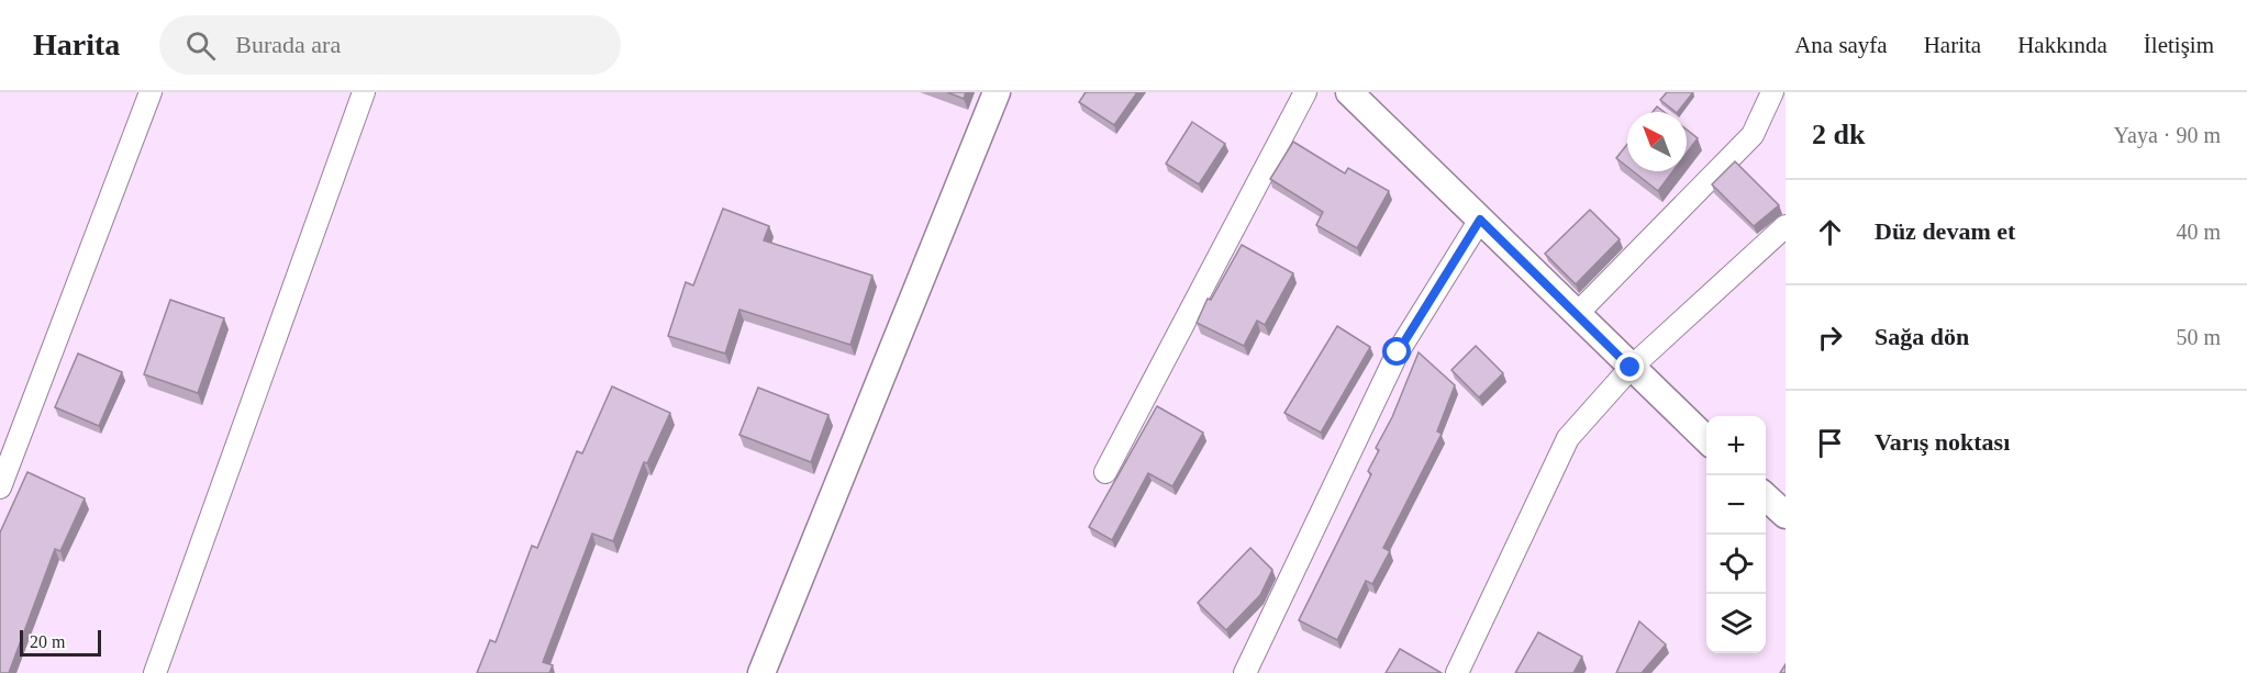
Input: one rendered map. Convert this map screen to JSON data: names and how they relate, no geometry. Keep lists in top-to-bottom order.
{
  "scale_bar": "20 m",
  "north": "top left",
  "page": {
    "header": "Harita",
    "search": "Burada ara",
    "nav": [
      "Ana sayfa",
      "Harita",
      "Hakkında",
      "İletişim"
    ],
    "heading": ["2 dk", "Yaya · 90 m"],
    "list": [
      ["Düz devam et", "40 m"],
      ["Sağa dön", "50 m"],
      "Varış noktası"
    ],
    "map_buttons": ["+", "−"],
    "scale": "20 m"
  }
}
